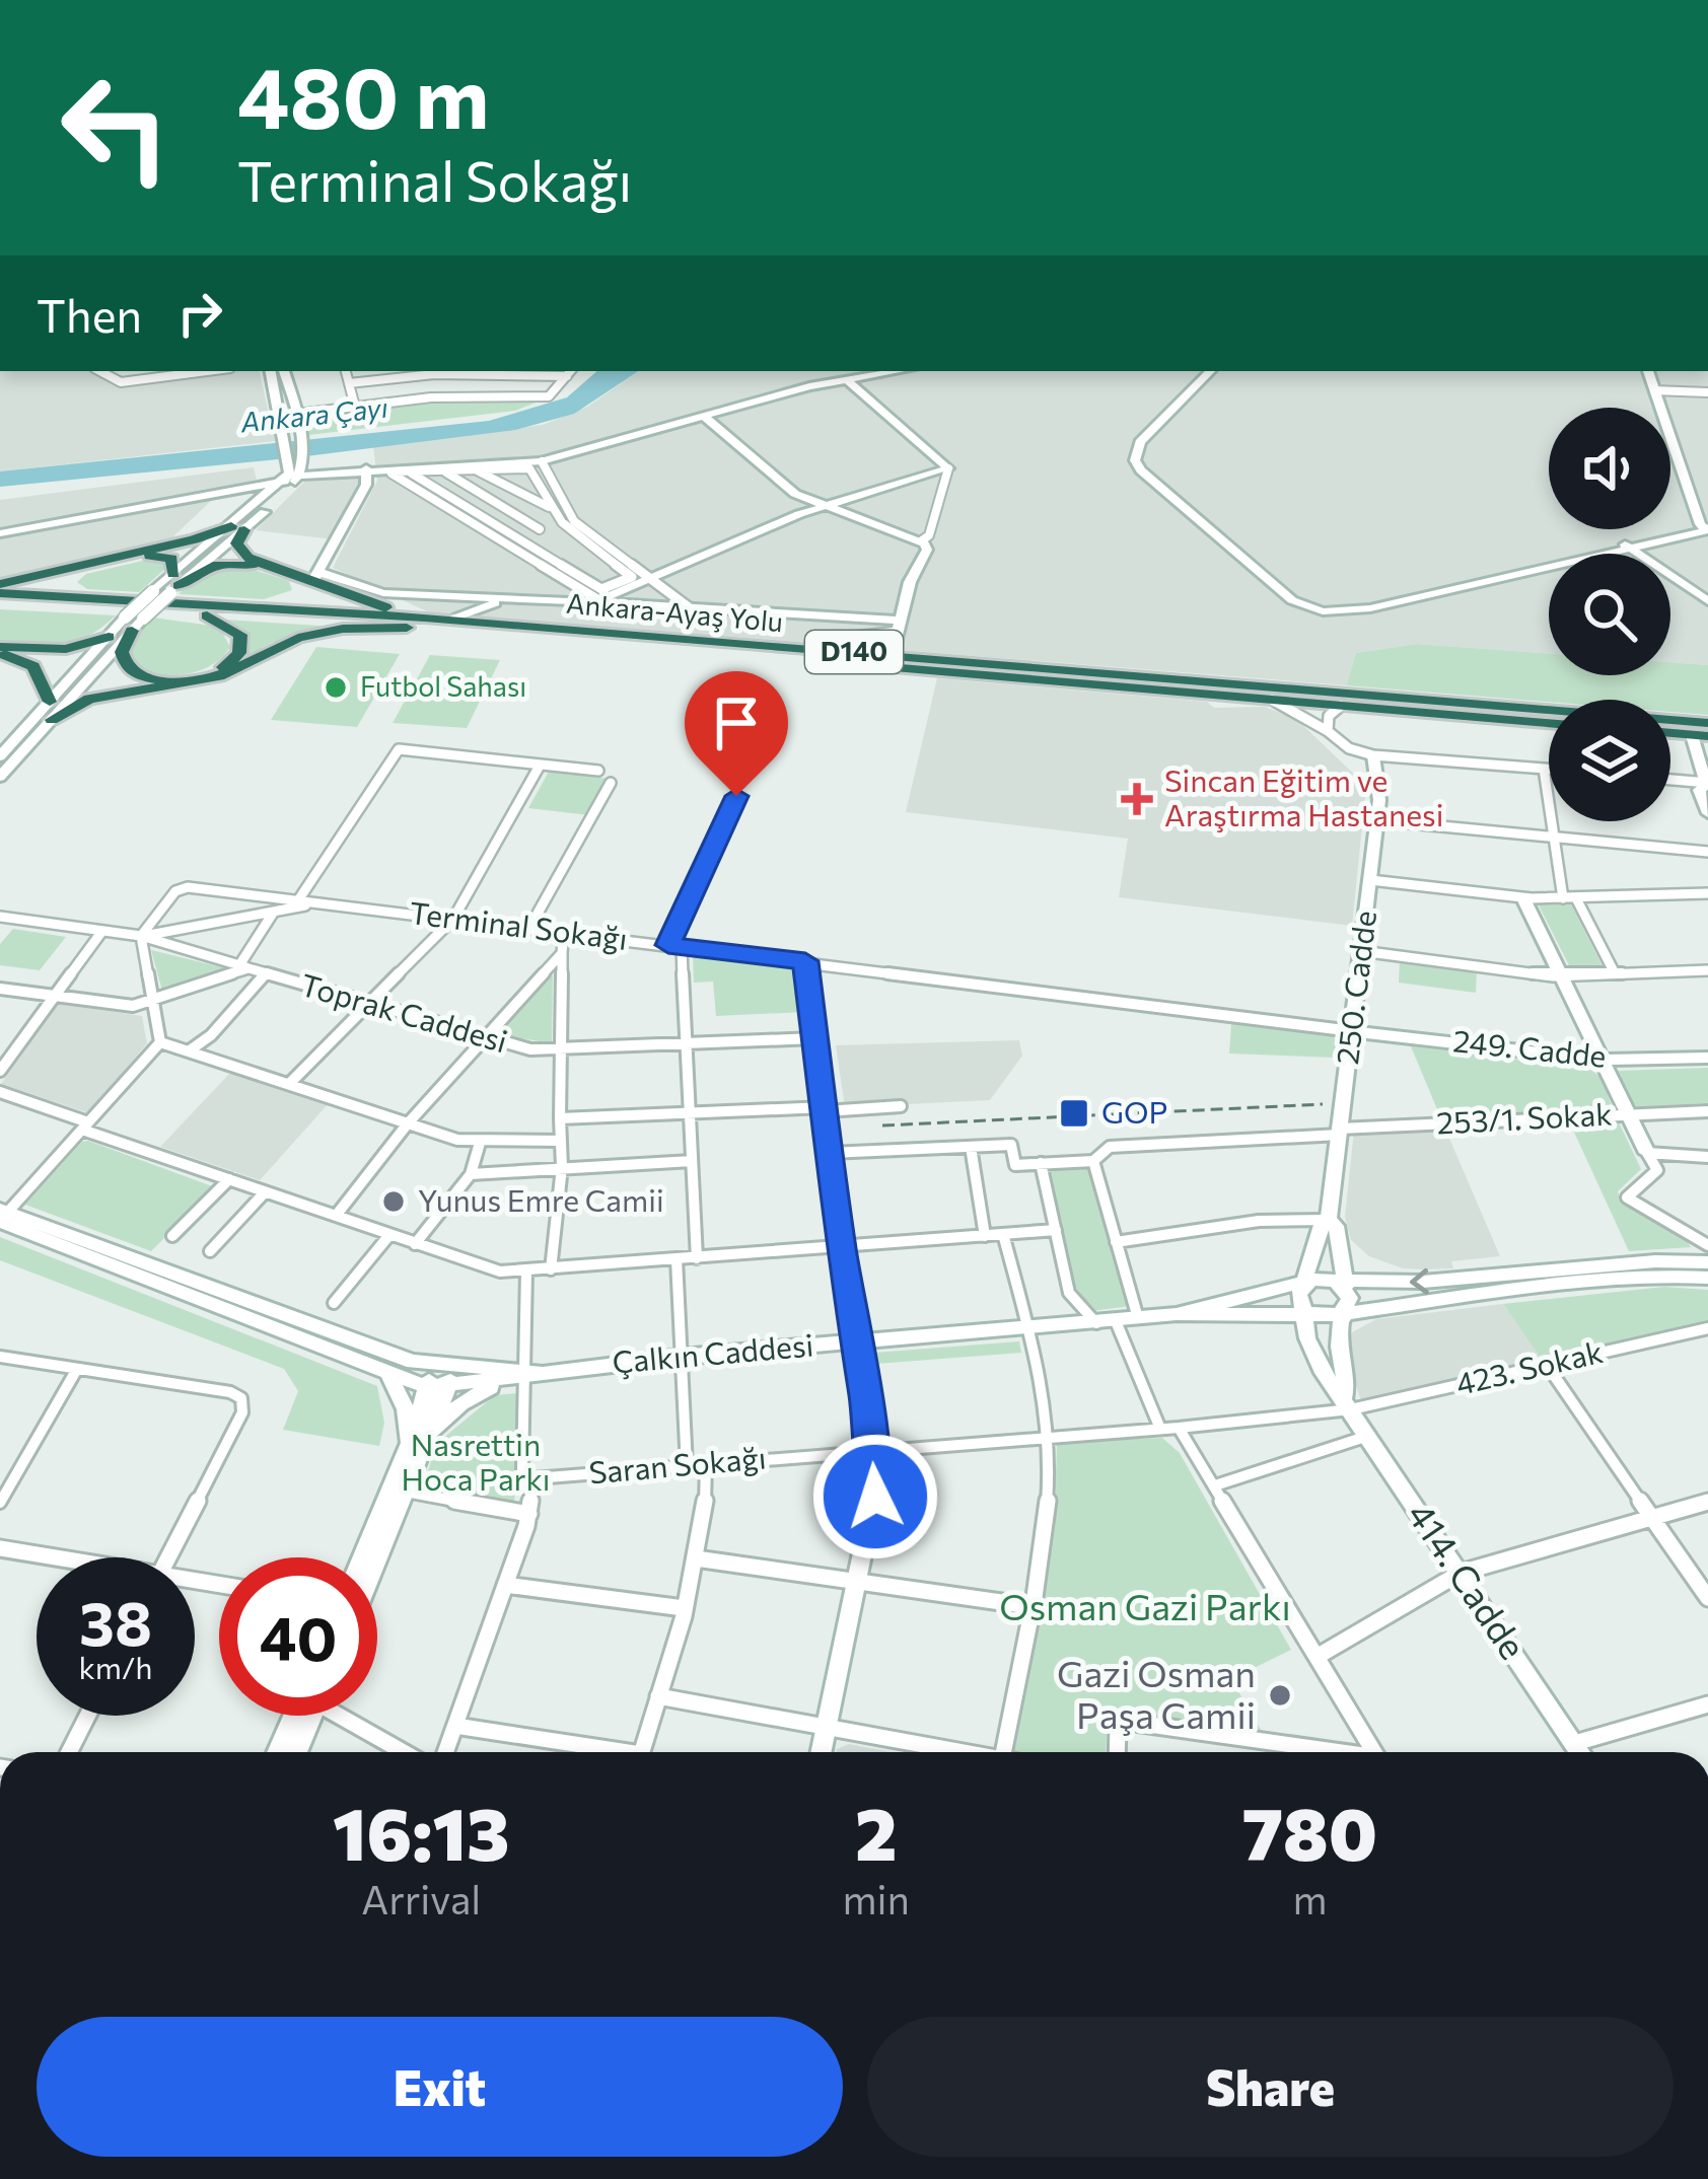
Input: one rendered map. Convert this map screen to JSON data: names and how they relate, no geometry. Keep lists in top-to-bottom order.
{
  "streets": {
    "highway": ["Ankara-Ayaş Yolu", "D140"],
    "street": [
      "Terminal Sokağı",
      "250. Cadde",
      "Toprak Caddesi",
      "249. Cadde",
      "253/1. Sokak",
      "Çalkın Caddesi",
      "423. Sokak",
      "Saran Sokağı",
      "414. Cadde"
    ]
  },
  "crossings": [
    ["Terminal Sokağı", "250. Cadde"],
    ["Terminal Sokağı", "Toprak Caddesi"],
    ["Terminal Sokağı", "249. Cadde"],
    ["250. Cadde", "249. Cadde"],
    ["250. Cadde", "253/1. Sokak"],
    ["250. Cadde", "Çalkın Caddesi"],
    ["250. Cadde", "414. Cadde"],
    ["Çalkın Caddesi", "414. Cadde"],
    ["423. Sokak", "Saran Sokağı"],
    ["423. Sokak", "414. Cadde"]
  ],
  "water": ["Ankara Çayı"],
  "parks": ["Nasrettin Hoca Parkı", "Osman Gazi Parkı"],
  "places": {
    "other": ["Futbol Sahası", "Yunus Emre Camii", "Gazi Osman Paşa Camii"],
    "health": ["Sincan Eğitim ve Araştırma Hastanesi"],
    "transit": ["GOP"]
  },
  "page": {
    "turn": ["480 m", "Terminal Sokağı"],
    "then": "Then",
    "speed": "38 km/h",
    "limit": "40",
    "eta": [
      "16:13",
      "Arrival",
      "2",
      "min",
      "780",
      "m"
    ],
    "buttons": ["Exit", "Share"]
  }
}
